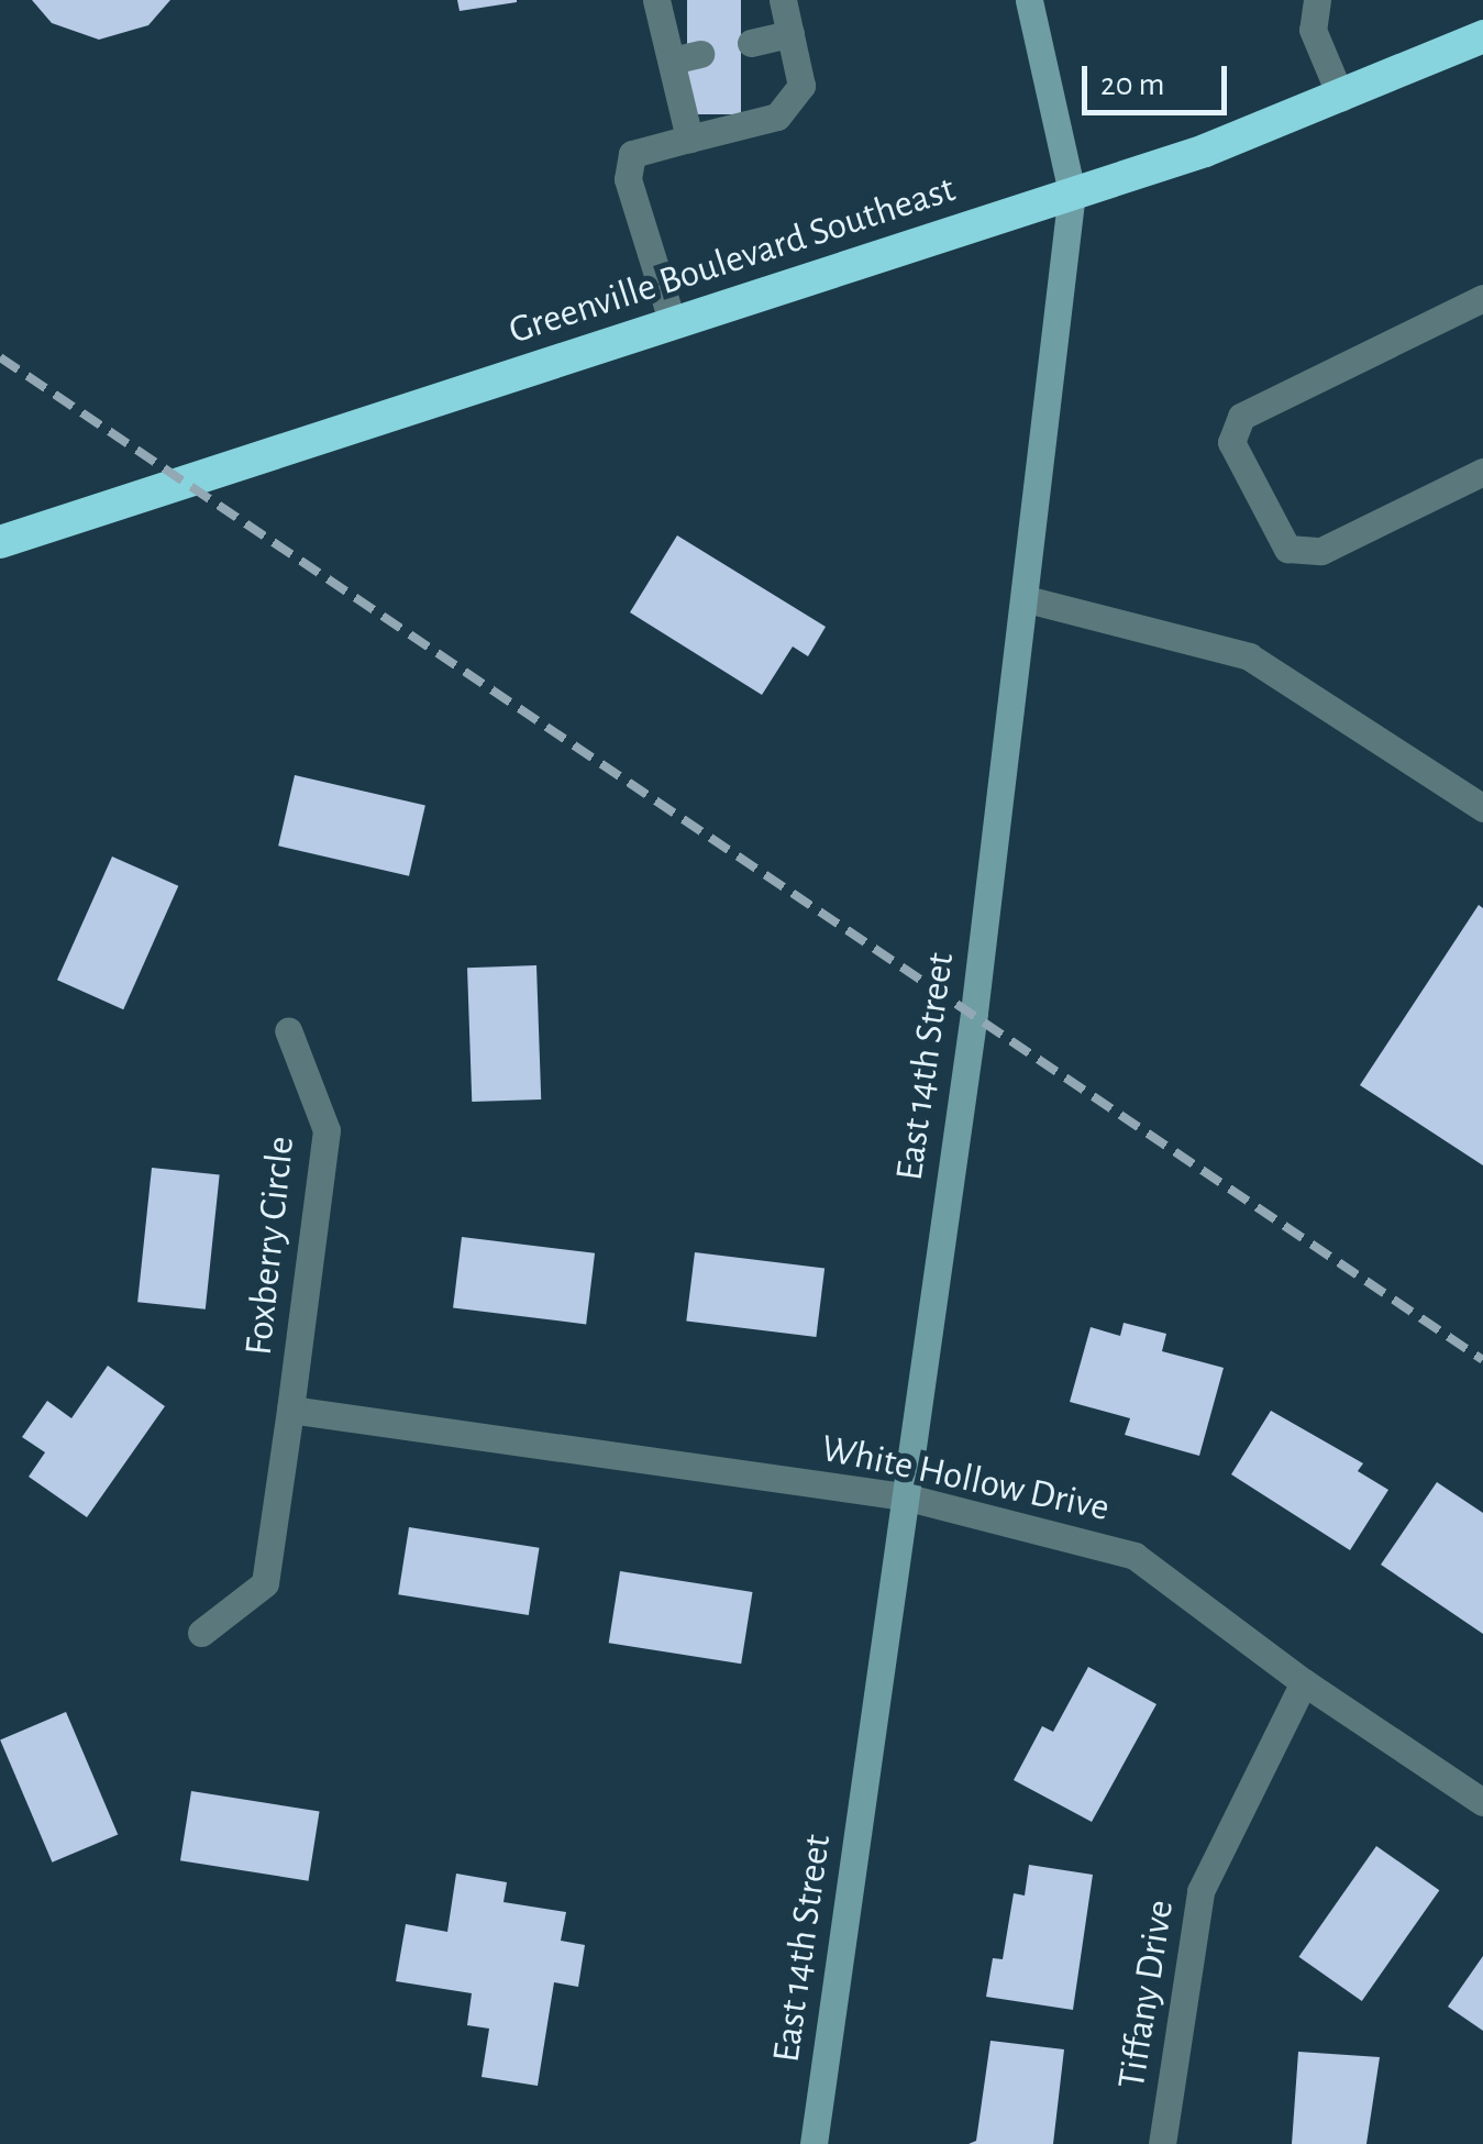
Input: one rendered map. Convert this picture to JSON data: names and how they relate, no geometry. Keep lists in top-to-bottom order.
{
  "streets": {
    "highway": ["Greenville Boulevard Southeast"],
    "street": [
      "East 14th Street",
      "Foxberry Circle",
      "White Hollow Drive",
      "Tiffany Drive"
    ]
  },
  "crossings": [
    ["Greenville Boulevard Southeast", "East 14th Street"],
    ["East 14th Street", "White Hollow Drive"],
    ["Foxberry Circle", "White Hollow Drive"],
    ["White Hollow Drive", "Tiffany Drive"]
  ],
  "scale_bar": "20 m"
}
